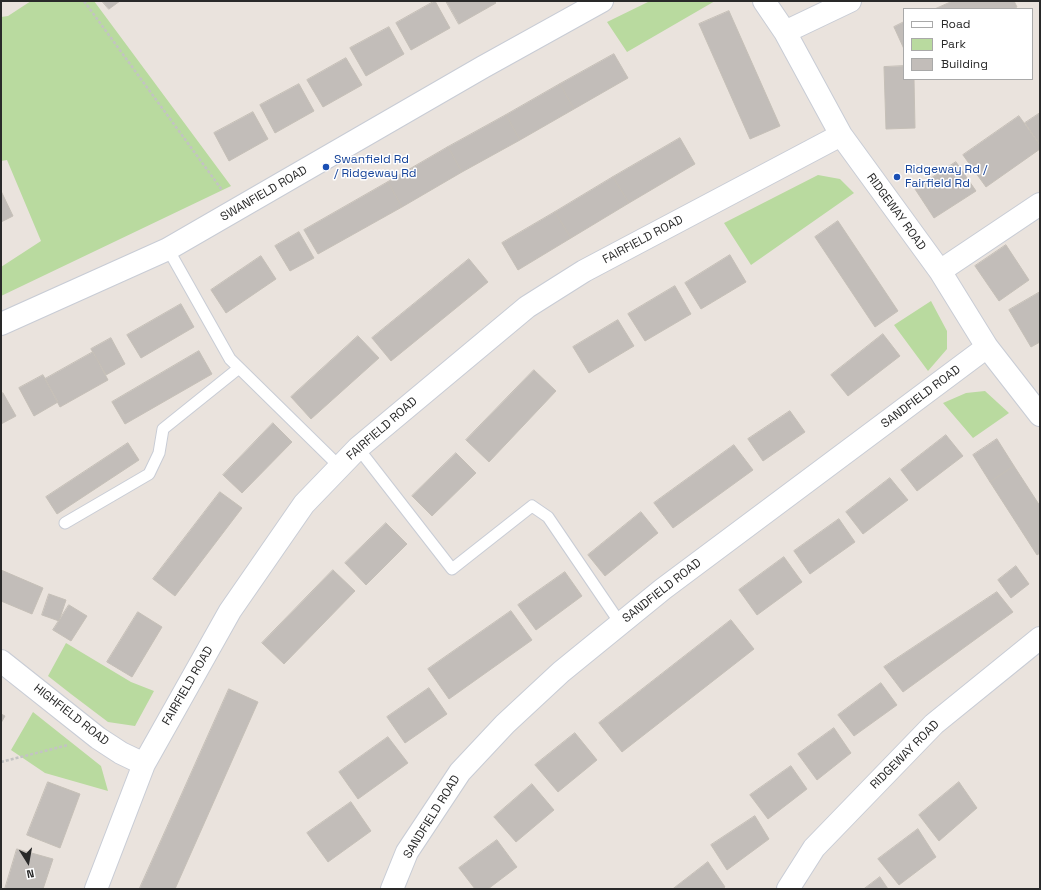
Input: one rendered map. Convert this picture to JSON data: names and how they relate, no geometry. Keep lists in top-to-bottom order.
{
  "streets": {
    "street": [
      "SWANFIELD ROAD",
      "RIDGEWAY ROAD",
      "FAIRFIELD ROAD",
      "SANDFIELD ROAD",
      "HIGHFIELD ROAD"
    ]
  },
  "crossings": [
    ["RIDGEWAY ROAD", "FAIRFIELD ROAD"],
    ["RIDGEWAY ROAD", "SANDFIELD ROAD"],
    ["FAIRFIELD ROAD", "HIGHFIELD ROAD"]
  ],
  "places": ["Swanfield Rd / Ridgeway Rd", "Ridgeway Rd / Fairfield Rd"],
  "legend": ["Road", "Park", "Building"],
  "north": "bottom"
}
